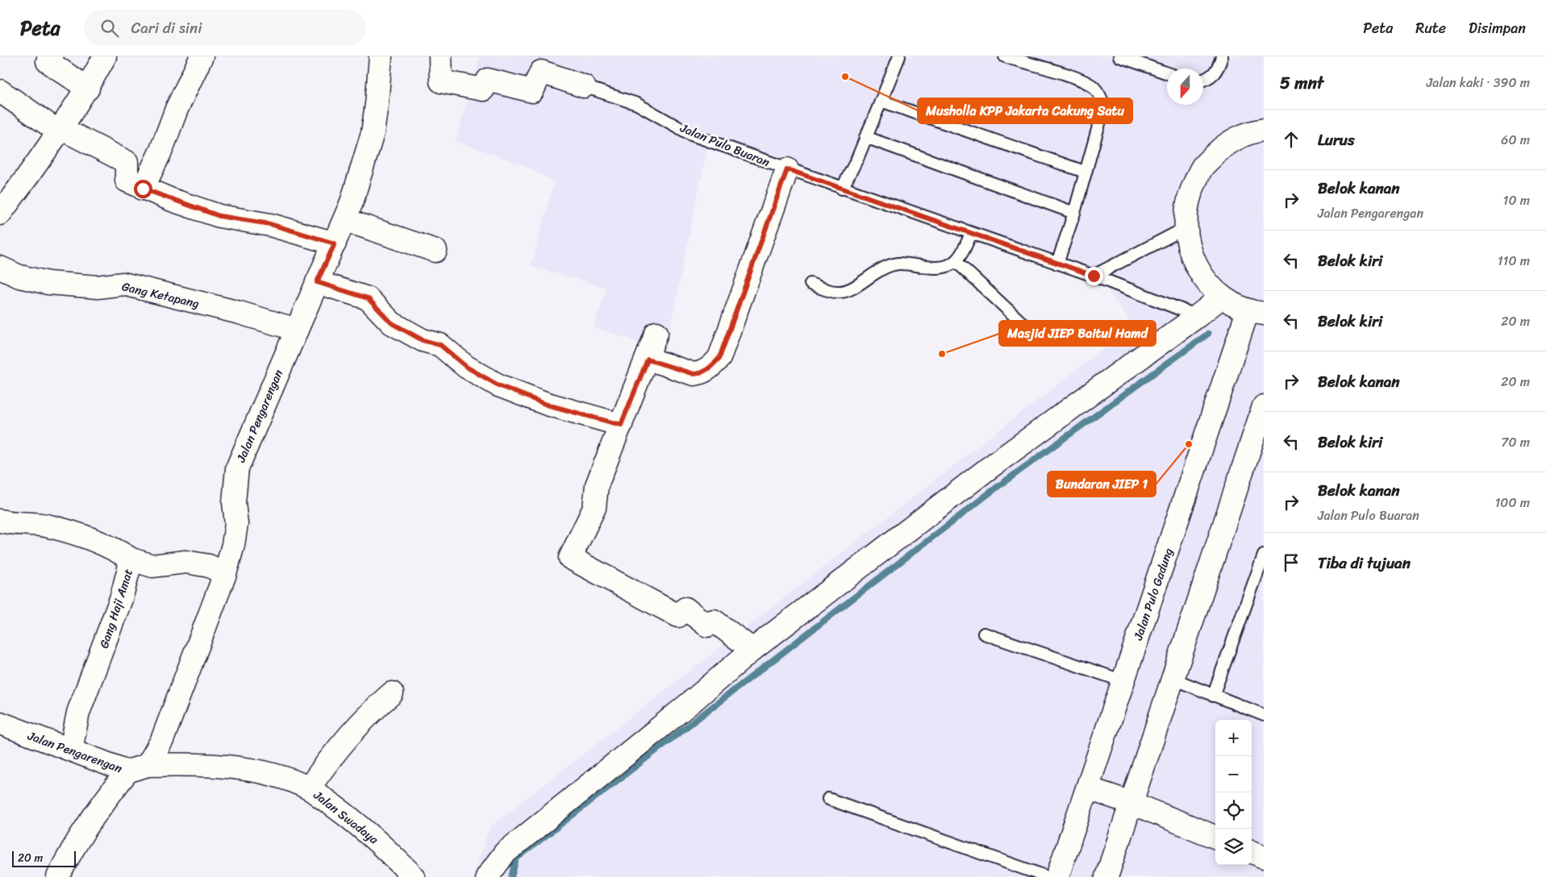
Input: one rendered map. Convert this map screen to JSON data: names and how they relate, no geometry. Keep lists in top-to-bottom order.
{
  "streets": {
    "street": [
      "Jalan Pulo Buaran",
      "Gang Ketapang",
      "Jalan Pengarengan",
      "Jalan Pulo Gadung",
      "Gang Haji Amat",
      "Jalan Swadaya"
    ]
  },
  "crossings": [
    ["Gang Ketapang", "Jalan Pengarengan"],
    ["Jalan Pengarengan", "Gang Haji Amat"],
    ["Jalan Pengarengan", "Jalan Swadaya"]
  ],
  "places": ["Musholla KPP Jakarta Cakung Satu", "Masjid JIEP Baitul Hamd", "Bundaran JIEP 1"],
  "scale_bar": "20 m",
  "north": "bottom",
  "page": {
    "header": "Peta",
    "search": "Cari di sini",
    "nav": ["Peta", "Rute", "Disimpan"],
    "heading": ["5 mnt", "Jalan kaki · 390 m"],
    "list": [
      ["Lurus", "60 m"],
      ["Belok kanan", "Jalan Pengarengan", "10 m"],
      ["Belok kiri", "110 m"],
      ["Belok kiri", "20 m"],
      ["Belok kanan", "20 m"],
      ["Belok kiri", "70 m"],
      ["Belok kanan", "Jalan Pulo Buaran", "100 m"],
      "Tiba di tujuan"
    ],
    "map_buttons": ["+", "−"],
    "scale": "20 m"
  }
}
